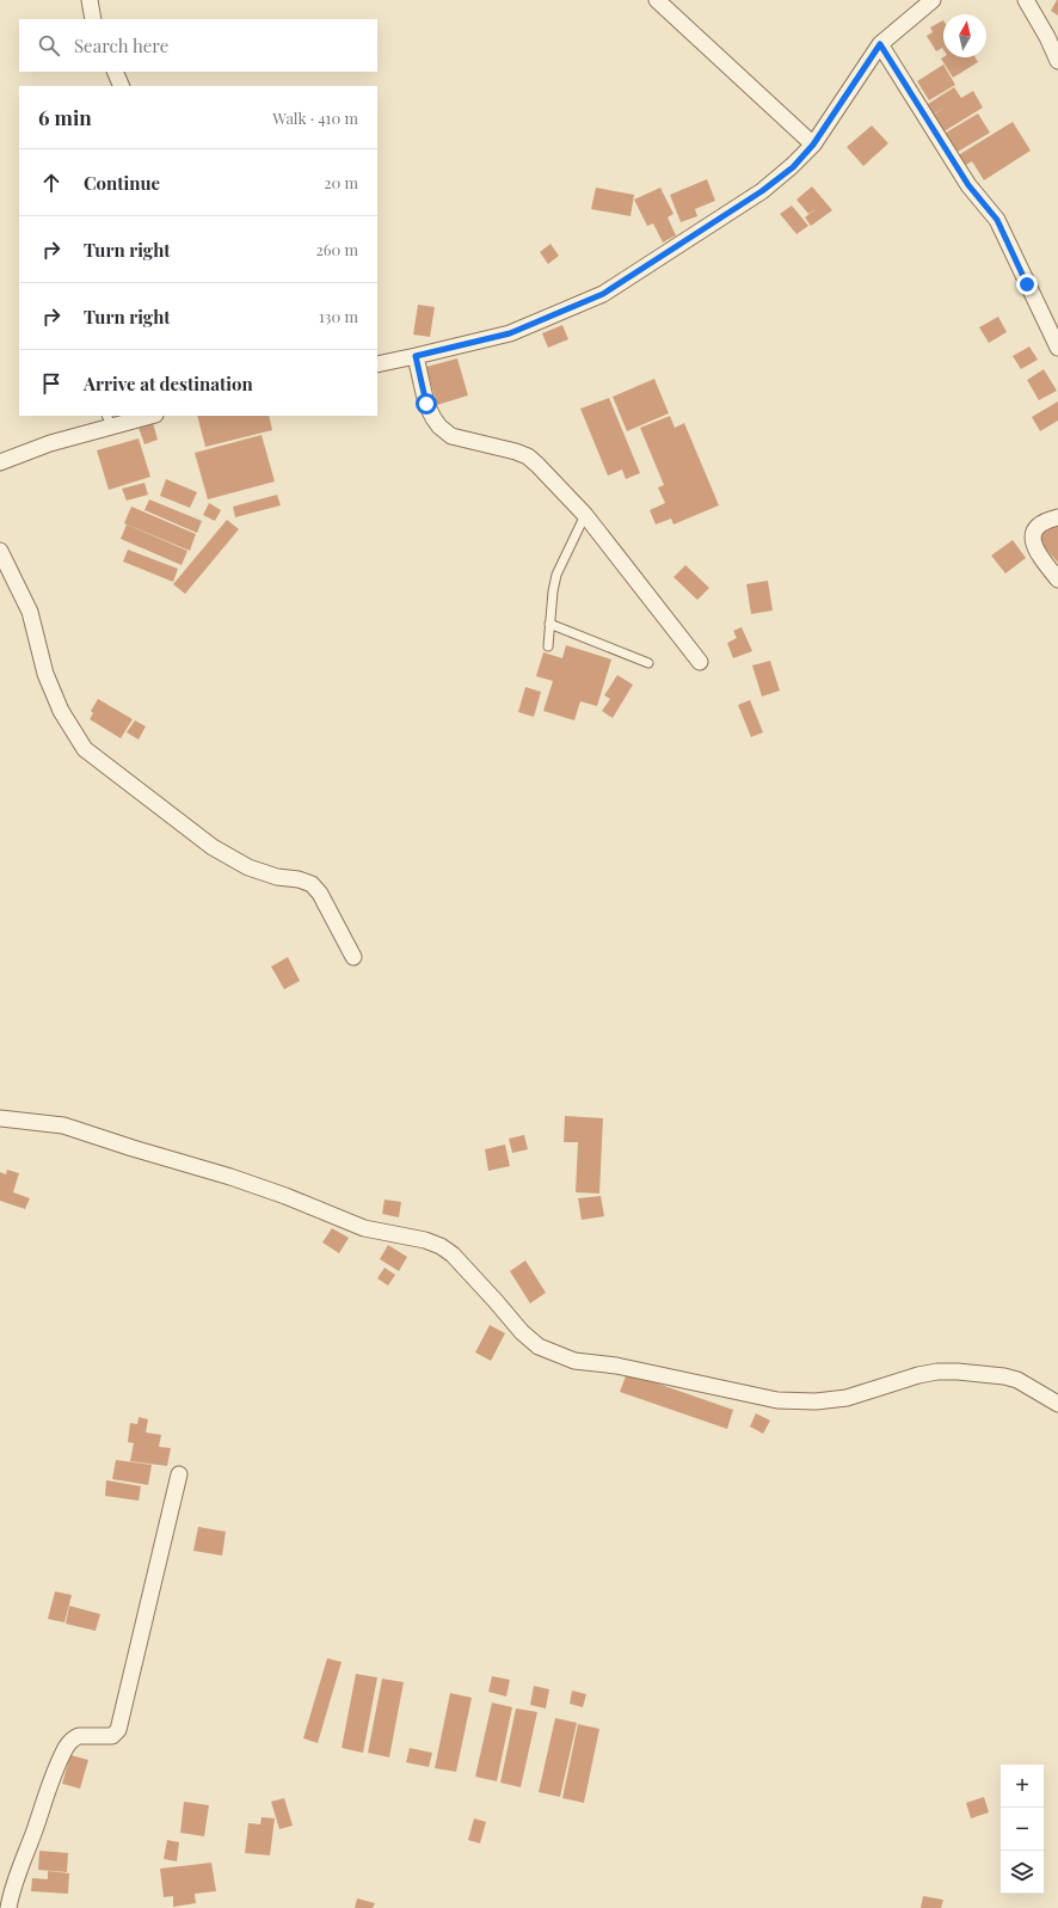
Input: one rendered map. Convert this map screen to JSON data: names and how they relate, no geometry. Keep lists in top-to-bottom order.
{
  "north": "top",
  "page": {
    "search": "Search here",
    "heading": ["6 min", "Walk · 410 m"],
    "list": [
      ["Continue", "20 m"],
      ["Turn right", "260 m"],
      ["Turn right", "130 m"],
      "Arrive at destination"
    ],
    "map_buttons": ["+", "−"]
  }
}
